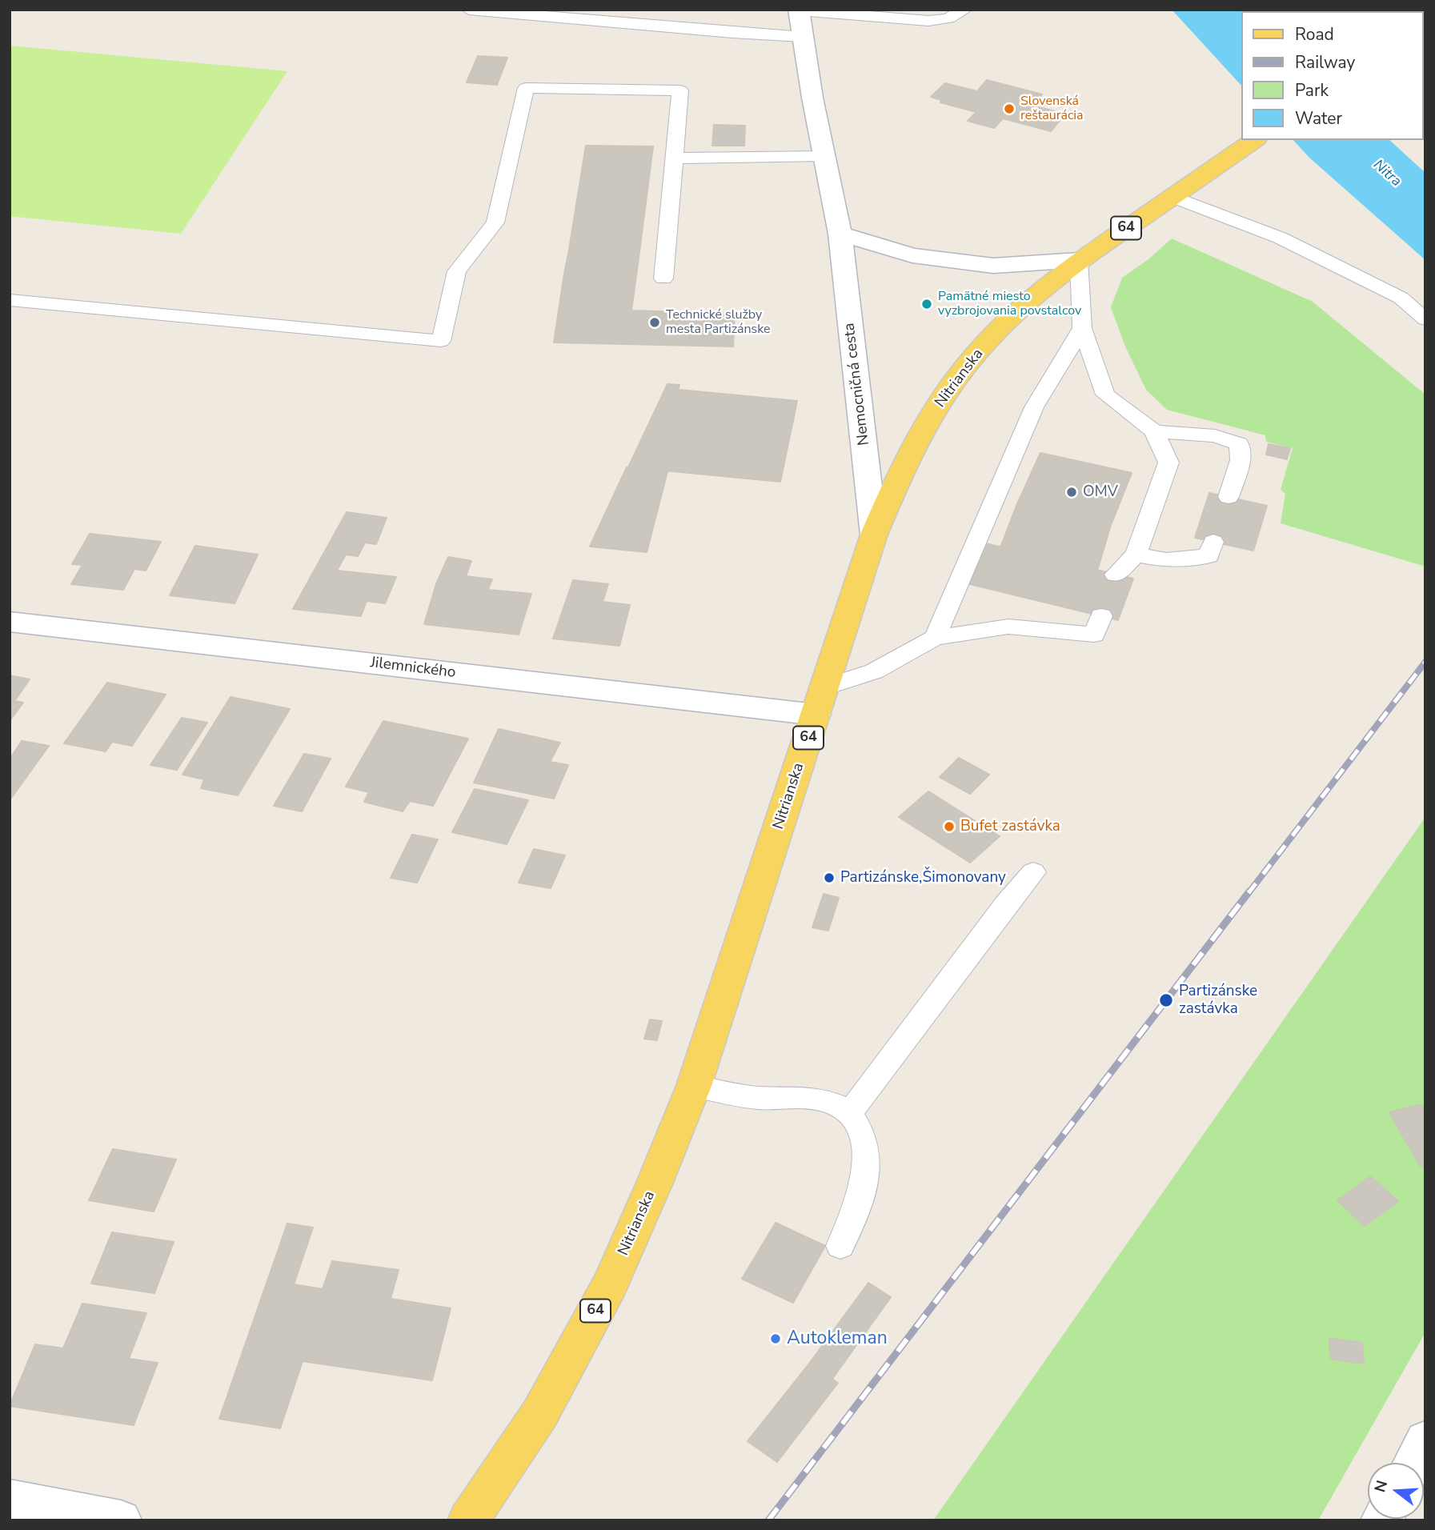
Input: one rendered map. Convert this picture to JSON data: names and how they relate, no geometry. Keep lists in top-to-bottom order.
{
  "streets": {
    "main road": ["64", "Nitrianska"],
    "street": ["Nemocničná cesta", "Jilemnického"]
  },
  "crossings": [
    ["Nitrianska", "Nemocničná cesta"],
    ["Nitrianska", "Jilemnického"]
  ],
  "water": ["Nitra"],
  "places": [
    "Slovenská reštaurácia",
    "Pamätné miesto vyzbrojovania povstalcov",
    "Technické služby mesta Partizánske",
    "OMV",
    "Bufet zastávka",
    "Partizánske,Šimonovany",
    "Partizánske zastávka",
    "Autokleman"
  ],
  "legend": [
    "Road",
    "Railway",
    "Park",
    "Water"
  ],
  "north": "left"
}
